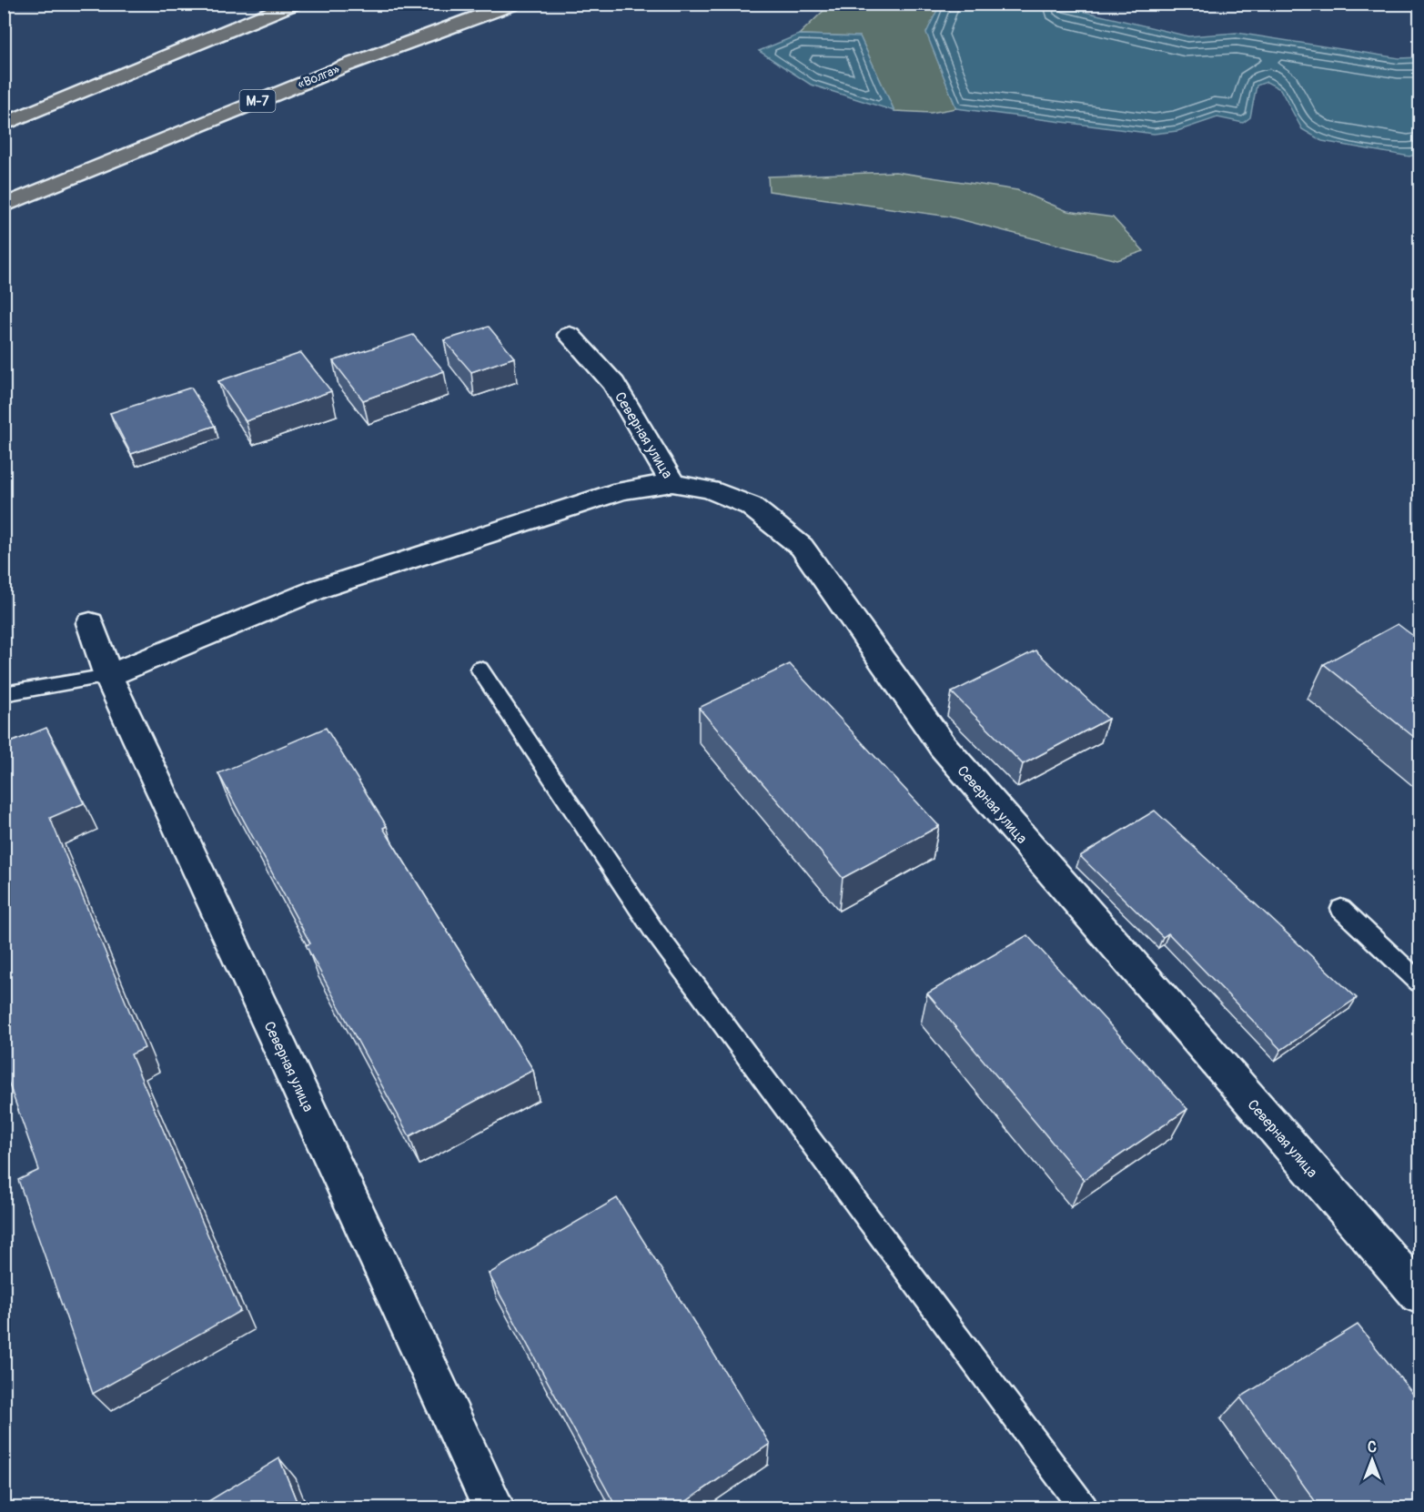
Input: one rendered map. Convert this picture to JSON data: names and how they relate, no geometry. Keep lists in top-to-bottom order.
{
  "streets": {
    "highway": ["«Волга»", "М-7"],
    "street": ["Северная улица"]
  },
  "north": "top"
}
